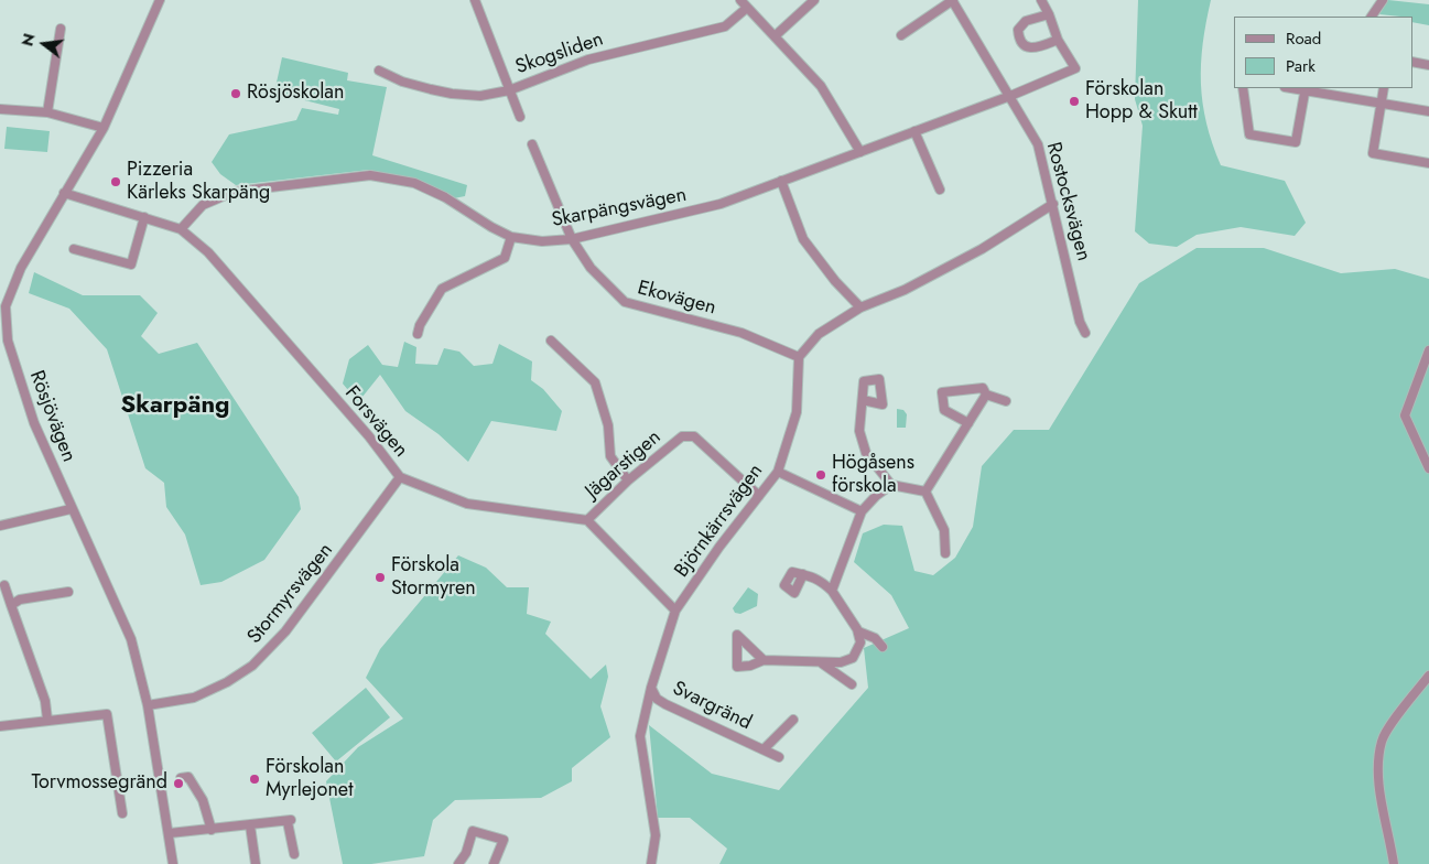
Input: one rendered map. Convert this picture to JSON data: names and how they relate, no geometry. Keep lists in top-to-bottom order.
{
  "streets": {
    "street": [
      "Skogsliden",
      "Rostocksvägen",
      "Skarpängsvägen",
      "Ekovägen",
      "Rösjövägen",
      "Forsvägen",
      "Jägarstigen",
      "Björnkärrsvägen",
      "Stormyrsvägen",
      "Svargränd"
    ]
  },
  "crossings": [
    ["Rostocksvägen", "Skarpängsvägen"],
    ["Skarpängsvägen", "Ekovägen"],
    ["Skarpängsvägen", "Forsvägen"],
    ["Ekovägen", "Björnkärrsvägen"],
    ["Rösjövägen", "Forsvägen"],
    ["Rösjövägen", "Stormyrsvägen"],
    ["Forsvägen", "Jägarstigen"],
    ["Forsvägen", "Stormyrsvägen"],
    ["Jägarstigen", "Björnkärrsvägen"],
    ["Björnkärrsvägen", "Svargränd"]
  ],
  "districts": ["Skarpäng"],
  "places": [
    "Rösjöskolan",
    "Förskolan Hopp & Skutt",
    "Pizzeria Kärleks Skarpäng",
    "Högåsens förskola",
    "Förskola Stormyren",
    "Förskolan Myrlejonet",
    "Torvmossegränd"
  ],
  "legend": ["Road", "Park"],
  "north": "left"
}
